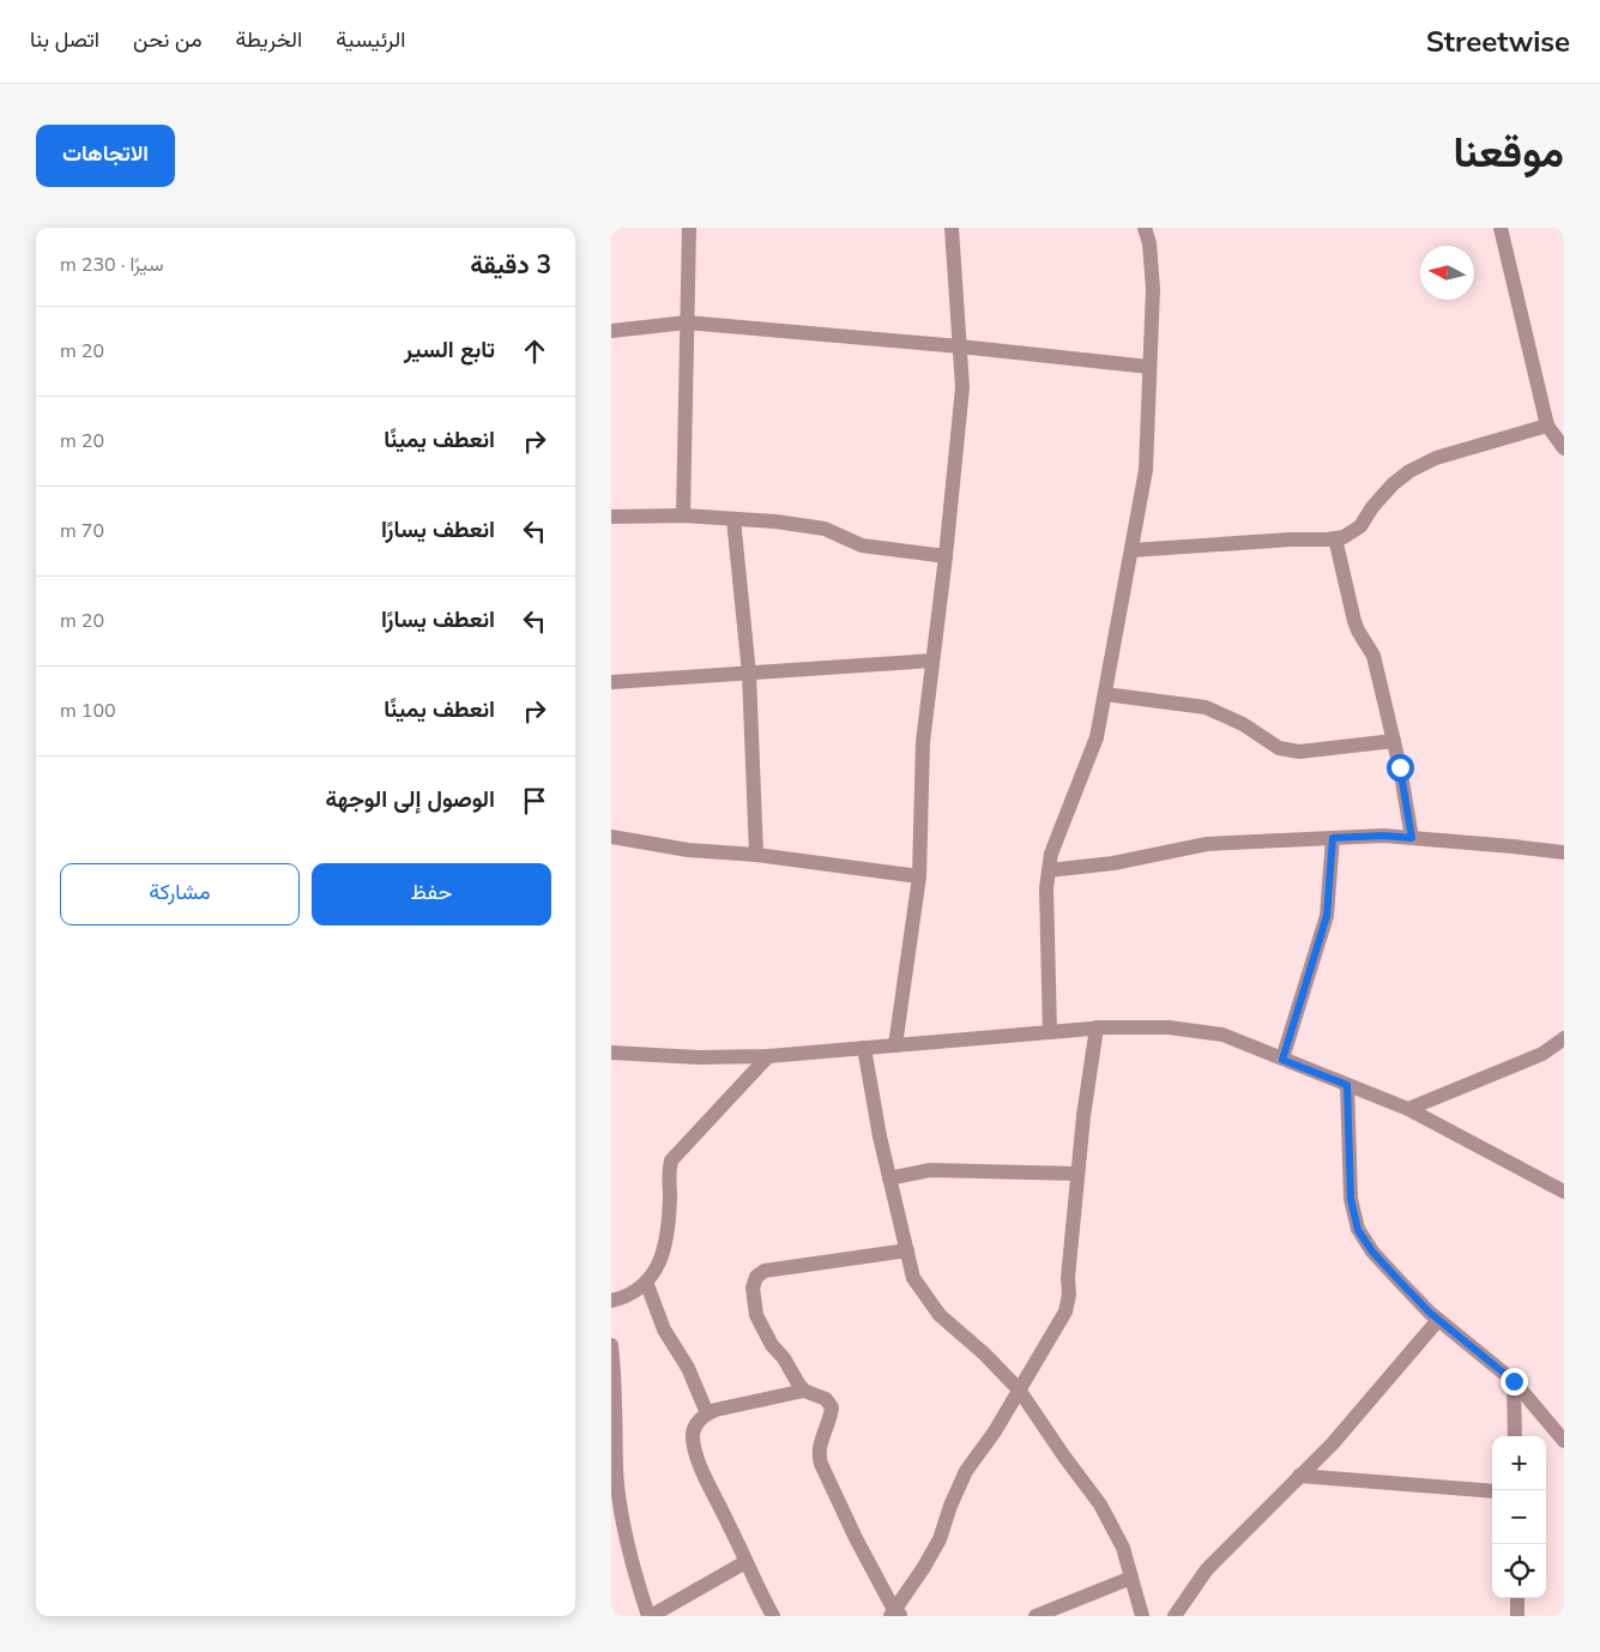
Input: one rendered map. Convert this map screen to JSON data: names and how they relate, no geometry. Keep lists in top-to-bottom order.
{
  "north": "left",
  "page": {
    "header": "Streetwise",
    "nav": [
      "الرئيسية",
      "الخريطة",
      "من نحن",
      "اتصل بنا"
    ],
    "title": "موقعنا",
    "buttons": [
      "الاتجاهات",
      ["حفظ", "مشاركة"]
    ],
    "heading": ["3 دقيقة", "سيرًا · 230 m"],
    "list": [
      ["تابع السير", "20 m"],
      ["انعطف يمينًا", "20 m"],
      ["انعطف يسارًا", "70 m"],
      ["انعطف يسارًا", "20 m"],
      ["انعطف يمينًا", "100 m"],
      "الوصول إلى الوجهة"
    ],
    "map_buttons": ["+", "−"]
  }
}
